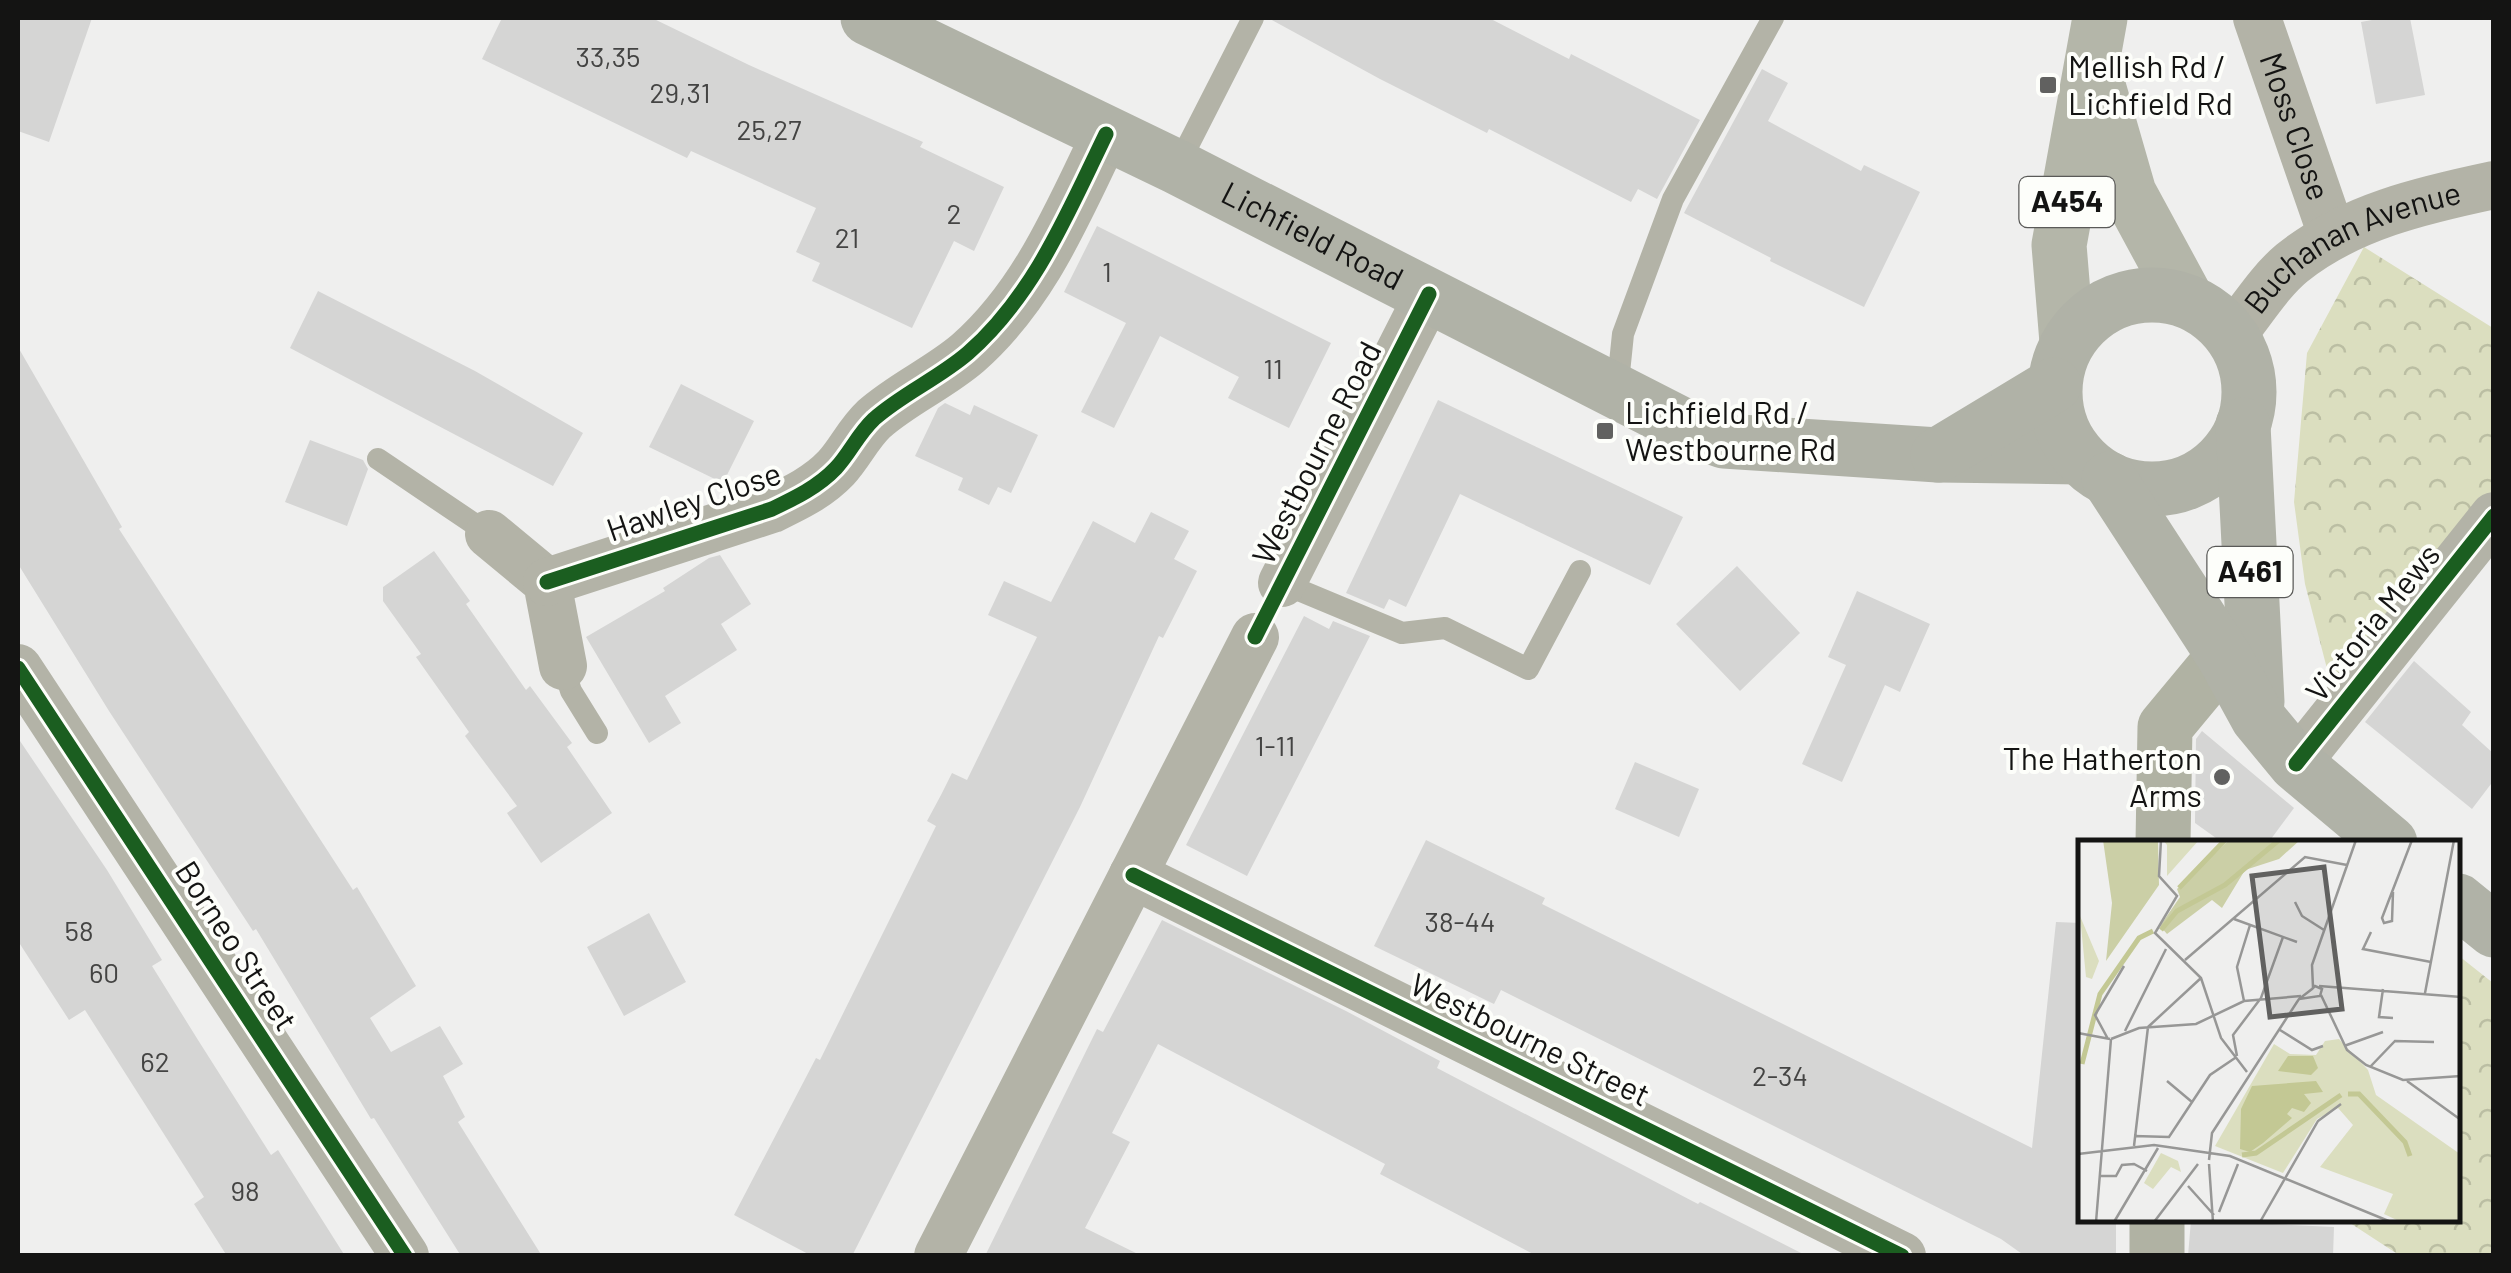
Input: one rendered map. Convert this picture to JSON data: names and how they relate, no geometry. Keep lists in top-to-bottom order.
{
  "streets": {
    "highway": ["Lichfield Road", "A461"],
    "main road": ["A454"],
    "street": [
      "Moss Close",
      "Buchanan Avenue",
      "Westbourne Road",
      "Hawley Close",
      "Victoria Mews",
      "Borneo Street",
      "Westbourne Street"
    ]
  },
  "crossings": [
    ["Moss Close", "Buchanan Avenue"],
    ["A454", "Lichfield Road"],
    ["A454", "Buchanan Avenue"],
    ["A454", "A461"],
    ["Lichfield Road", "Buchanan Avenue"],
    ["Lichfield Road", "Westbourne Road"],
    ["Lichfield Road", "Hawley Close"],
    ["Lichfield Road", "A461"],
    ["Buchanan Avenue", "A461"],
    ["A461", "Victoria Mews"]
  ],
  "places": {
    "transit": ["Mellish Rd / Lichfield Rd", "Lichfield Rd / Westbourne Rd"],
    "other": ["The Hatherton Arms"]
  },
  "house_numbers": [
    "33,35",
    "29,31",
    "25,27",
    "2",
    "21",
    "1",
    "11",
    "1-11",
    "38-44",
    "58",
    "60",
    "62",
    "2-34",
    "98"
  ]
}
